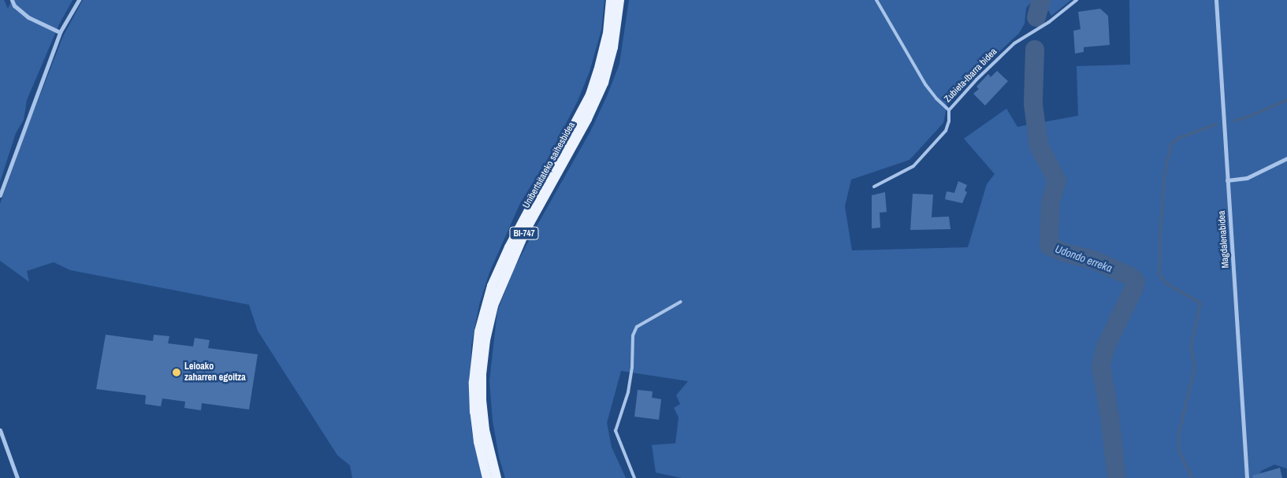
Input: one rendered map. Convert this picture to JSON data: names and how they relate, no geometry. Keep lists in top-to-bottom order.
{
  "streets": {
    "main road": ["Unibertsitateko saihesbidea", "BI-747"],
    "street": ["Magdalenabidea"],
    "lane": ["Zubieta-Ibarra bidea"]
  },
  "water": ["Udondo erreka"],
  "places": ["Leioako zaharren egoitza"]
}
